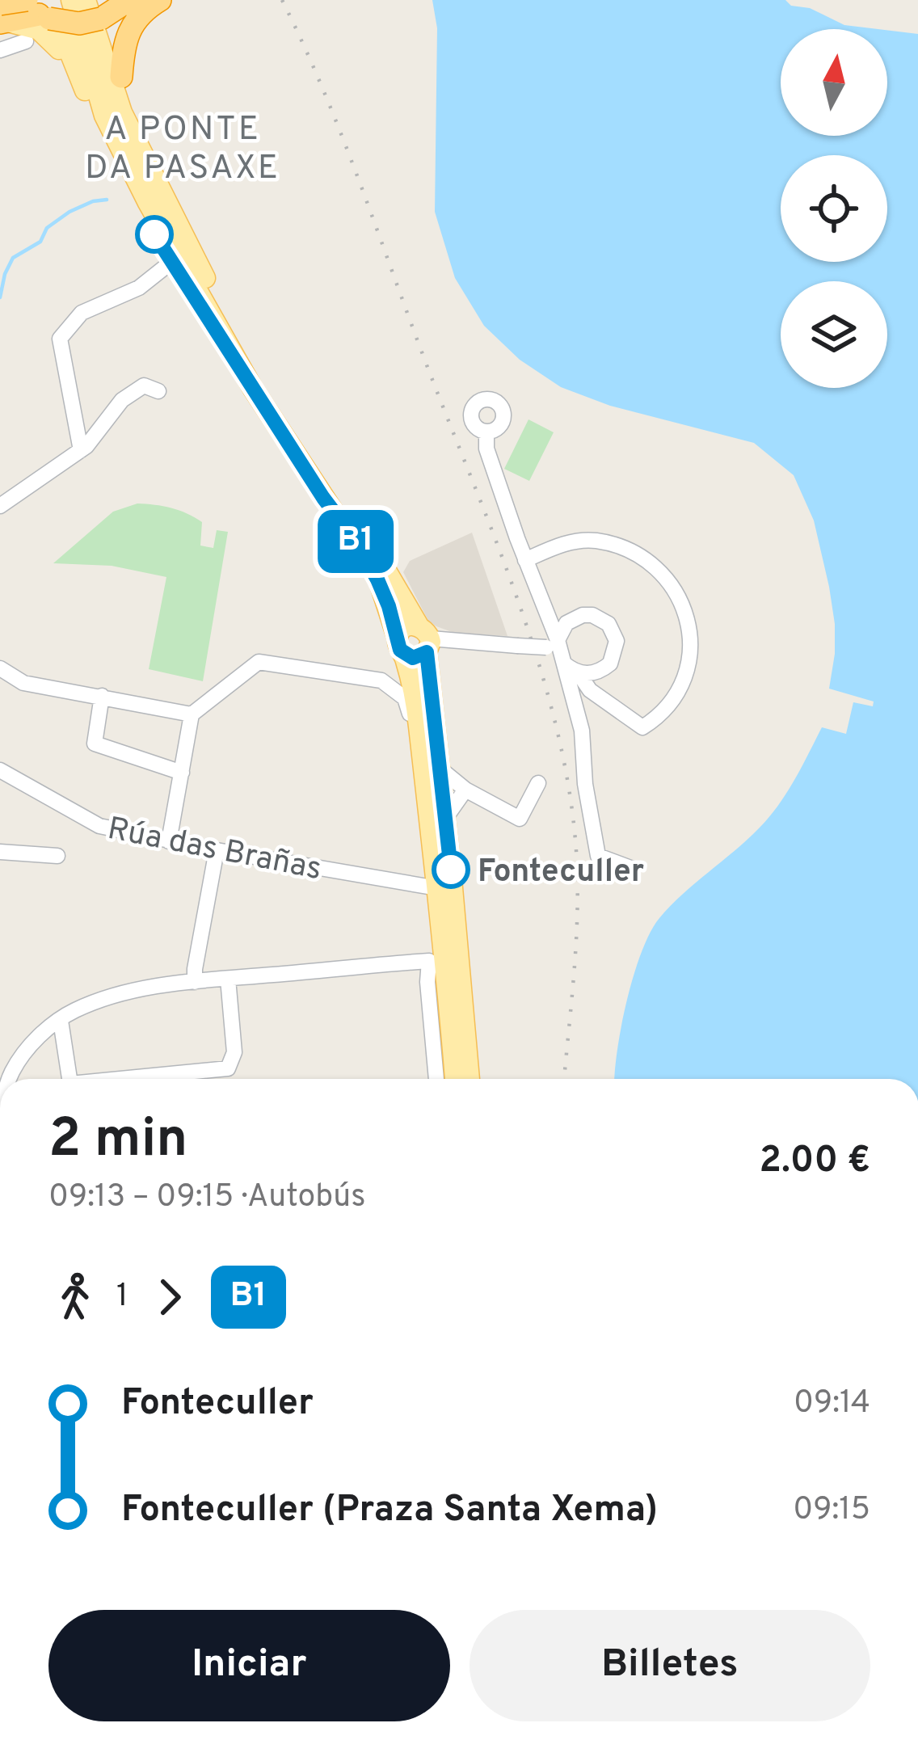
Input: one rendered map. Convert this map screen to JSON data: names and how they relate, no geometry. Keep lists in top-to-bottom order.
{
  "streets": {
    "street": ["Rúa das Brañas"]
  },
  "districts": ["A PONTE DA PASAXE"],
  "places": ["Fonteculler"],
  "lines": ["bus line B1"],
  "north": "top",
  "page": {
    "on_map": "B1",
    "heading": ["2 min", "09:13 – 09:15 · Autobús", "2.00 €"],
    "legs": ["1", "B1"],
    "list": [
      {
        "name": "Fonteculler",
        "value": "09:14"
      },
      {
        "name": "Fonteculler (Praza Santa Xema)",
        "value": "09:15"
      }
    ],
    "buttons": ["Iniciar", "Billetes"]
  }
}
